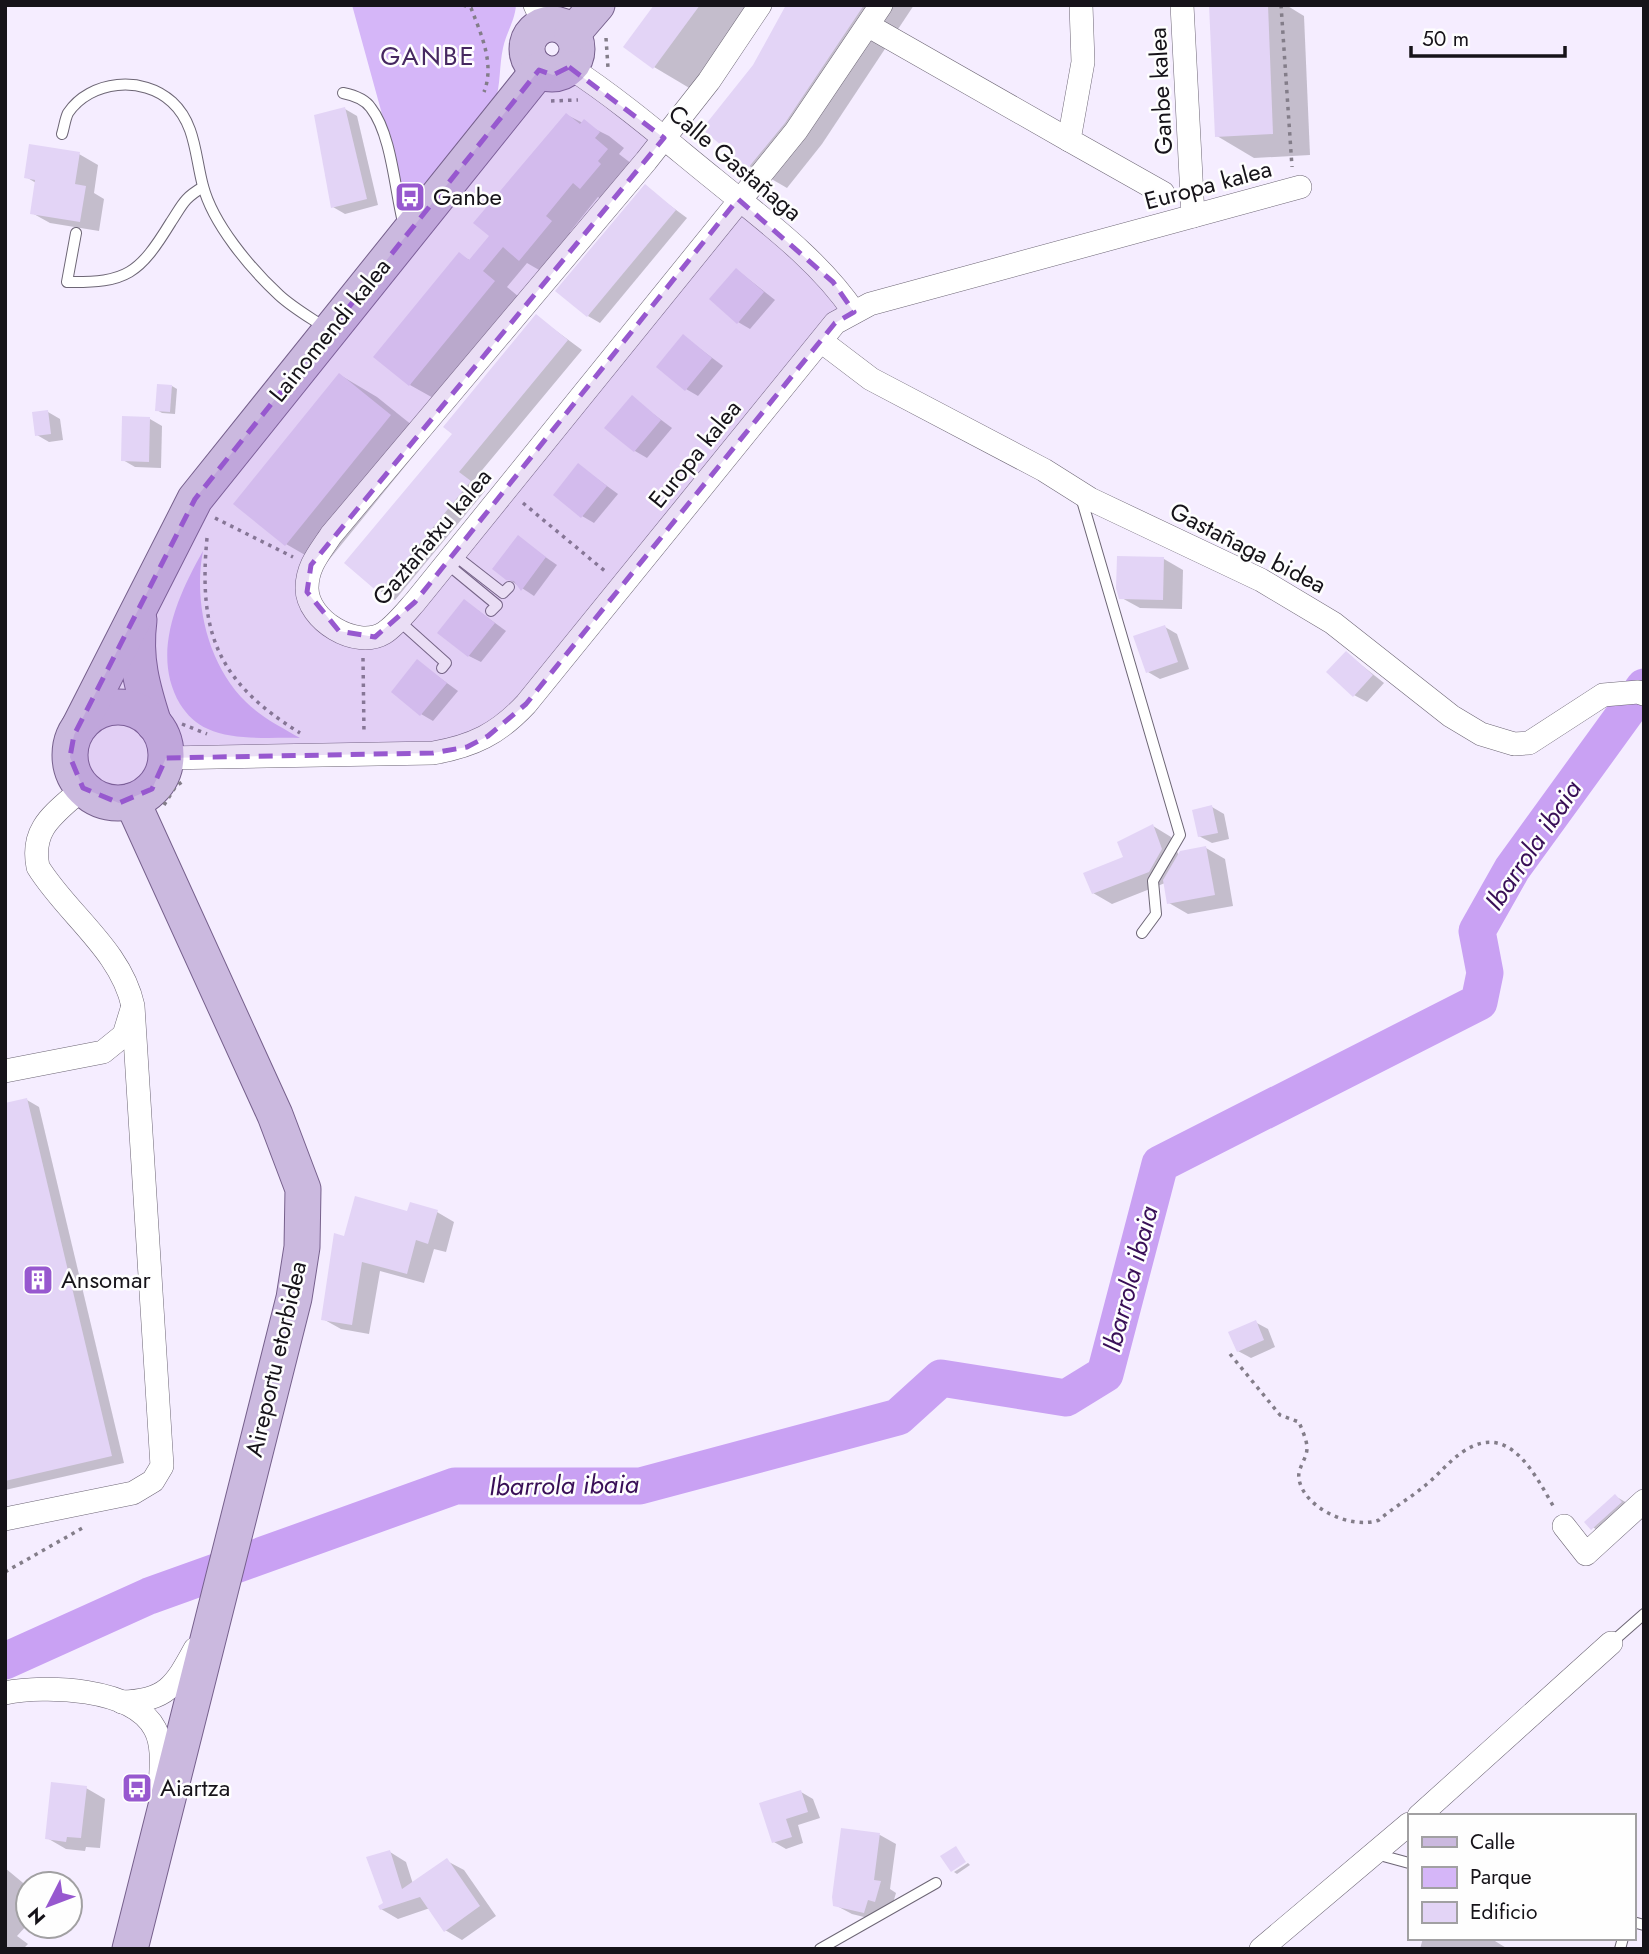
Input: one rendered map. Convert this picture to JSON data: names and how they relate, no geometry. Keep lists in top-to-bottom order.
{
  "streets": {
    "main road": ["Lainomendi kalea", "Aireportu etorbidea"],
    "street": [
      "Ganbe kalea",
      "Calle Gastañaga",
      "Europa kalea",
      "Gaztañatxu kalea",
      "Gastañaga bidea"
    ]
  },
  "crossings": [
    ["Ganbe kalea", "Europa kalea"],
    ["Calle Gastañaga", "Europa kalea"],
    ["Calle Gastañaga", "Lainomendi kalea"],
    ["Calle Gastañaga", "Gaztañatxu kalea"],
    ["Europa kalea", "Lainomendi kalea"],
    ["Europa kalea", "Gastañaga bidea"],
    ["Europa kalea", "Aireportu etorbidea"],
    ["Lainomendi kalea", "Aireportu etorbidea"]
  ],
  "districts": ["GANBE"],
  "water": ["Ibarrola ibaia"],
  "places": {
    "bus stop": ["Ganbe", "Aiartza"],
    "building": ["Ansomar"]
  },
  "legend": ["Calle", "Parque", "Edificio"],
  "scale_bar": "50 m",
  "north": "bottom left"
}
